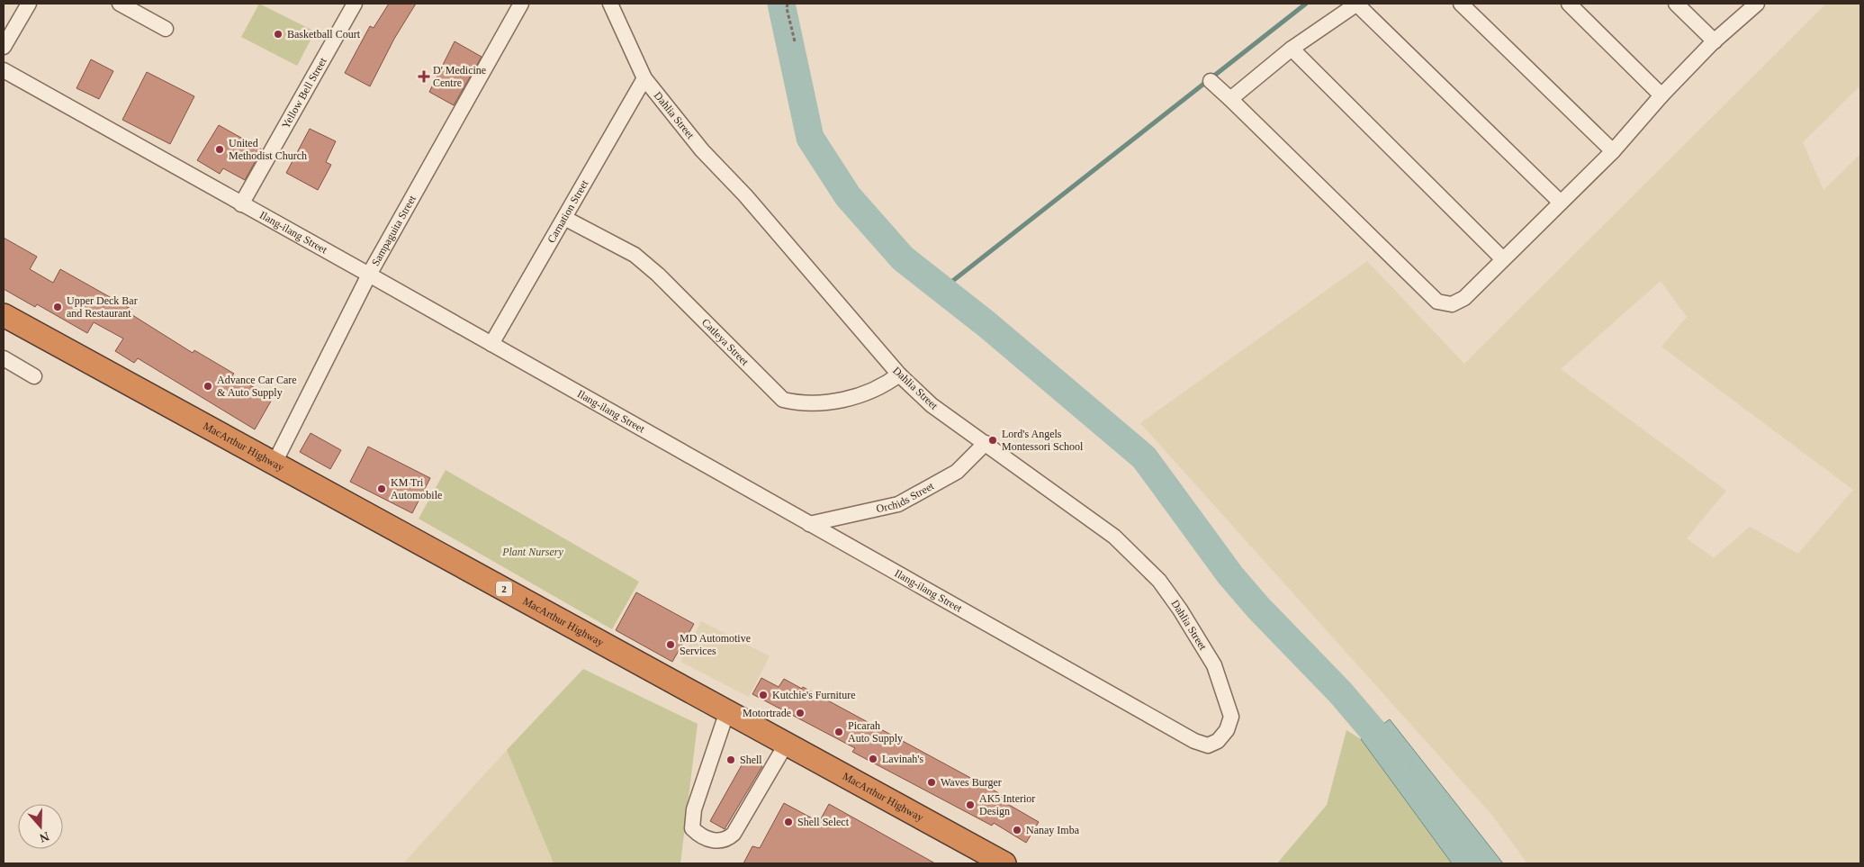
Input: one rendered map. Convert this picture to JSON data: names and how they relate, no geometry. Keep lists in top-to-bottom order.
{
  "streets": {
    "highway": ["MacArthur Highway", "2"],
    "street": [
      "Yellow Bell Street",
      "Dahlia Street",
      "Carnation Street",
      "Sampaguita Street",
      "Ilang-ilang Street",
      "Catleya Street",
      "Orchids Street"
    ]
  },
  "crossings": [
    ["Yellow Bell Street", "Ilang-ilang Street"],
    ["Dahlia Street", "Carnation Street"],
    ["Dahlia Street", "Ilang-ilang Street"],
    ["Dahlia Street", "Catleya Street"],
    ["Dahlia Street", "Orchids Street"],
    ["Carnation Street", "Ilang-ilang Street"],
    ["Carnation Street", "Catleya Street"],
    ["Sampaguita Street", "Ilang-ilang Street"],
    ["Sampaguita Street", "MacArthur Highway"],
    ["Ilang-ilang Street", "Orchids Street"]
  ],
  "parks": ["Plant Nursery"],
  "places": {
    "other": [
      "Basketball Court",
      "United Methodist Church",
      "Upper Deck Bar and Restaurant",
      "Advance Car Care & Auto Supply",
      "Lord's Angels Montessori School",
      "KM Tri Automobile",
      "MD Automotive Services",
      "Kutchie's Furniture",
      "Motortrade",
      "Picarah Auto Supply",
      "Lavinah's",
      "Shell",
      "Waves Burger",
      "AK5 Interior Design",
      "Shell Select",
      "Nanay Imba"
    ],
    "health": ["D' Medicine Centre"]
  },
  "north": "bottom"
}
